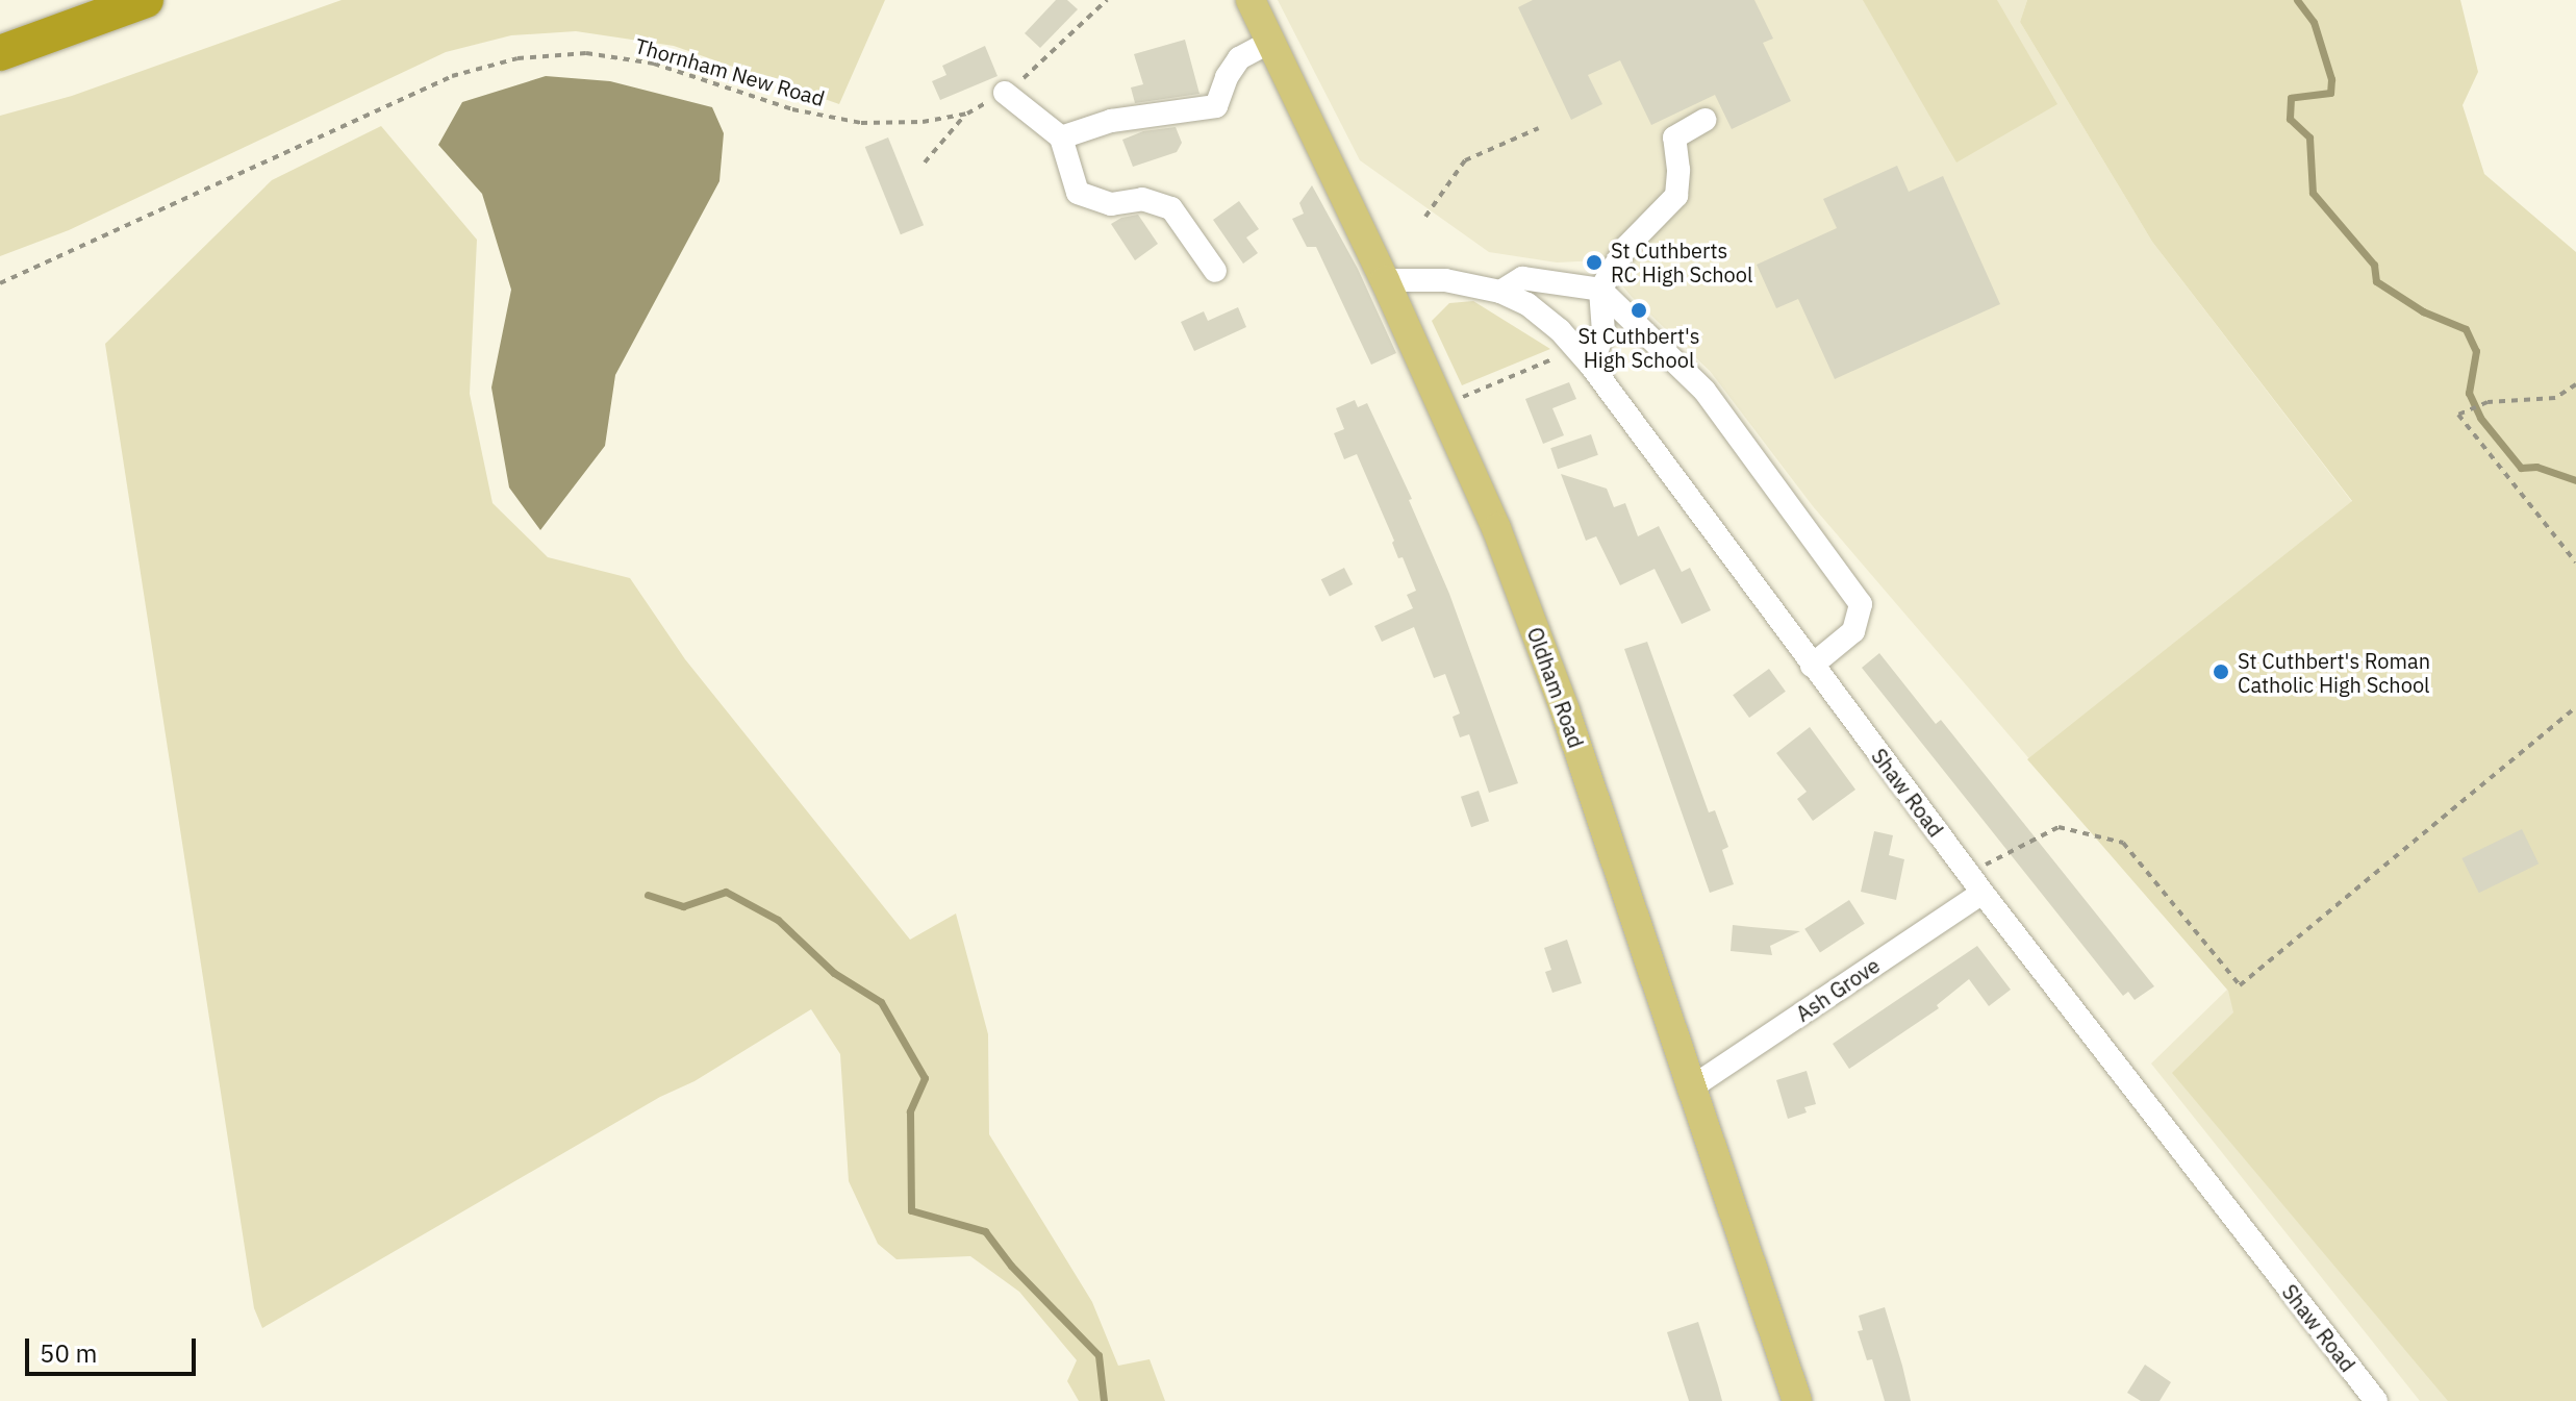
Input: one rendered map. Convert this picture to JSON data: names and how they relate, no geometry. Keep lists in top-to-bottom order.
{
  "streets": {
    "main road": ["Oldham Road"],
    "street": ["Shaw Road", "Ash Grove"],
    "path": ["Thornham New Road"]
  },
  "crossings": [
    ["Oldham Road", "Shaw Road"],
    ["Oldham Road", "Ash Grove"],
    ["Shaw Road", "Ash Grove"]
  ],
  "places": ["St Cuthberts RC High School", "St Cuthbert's High School", "St Cuthbert's Roman Catholic High School"],
  "scale_bar": "50 m"
}
